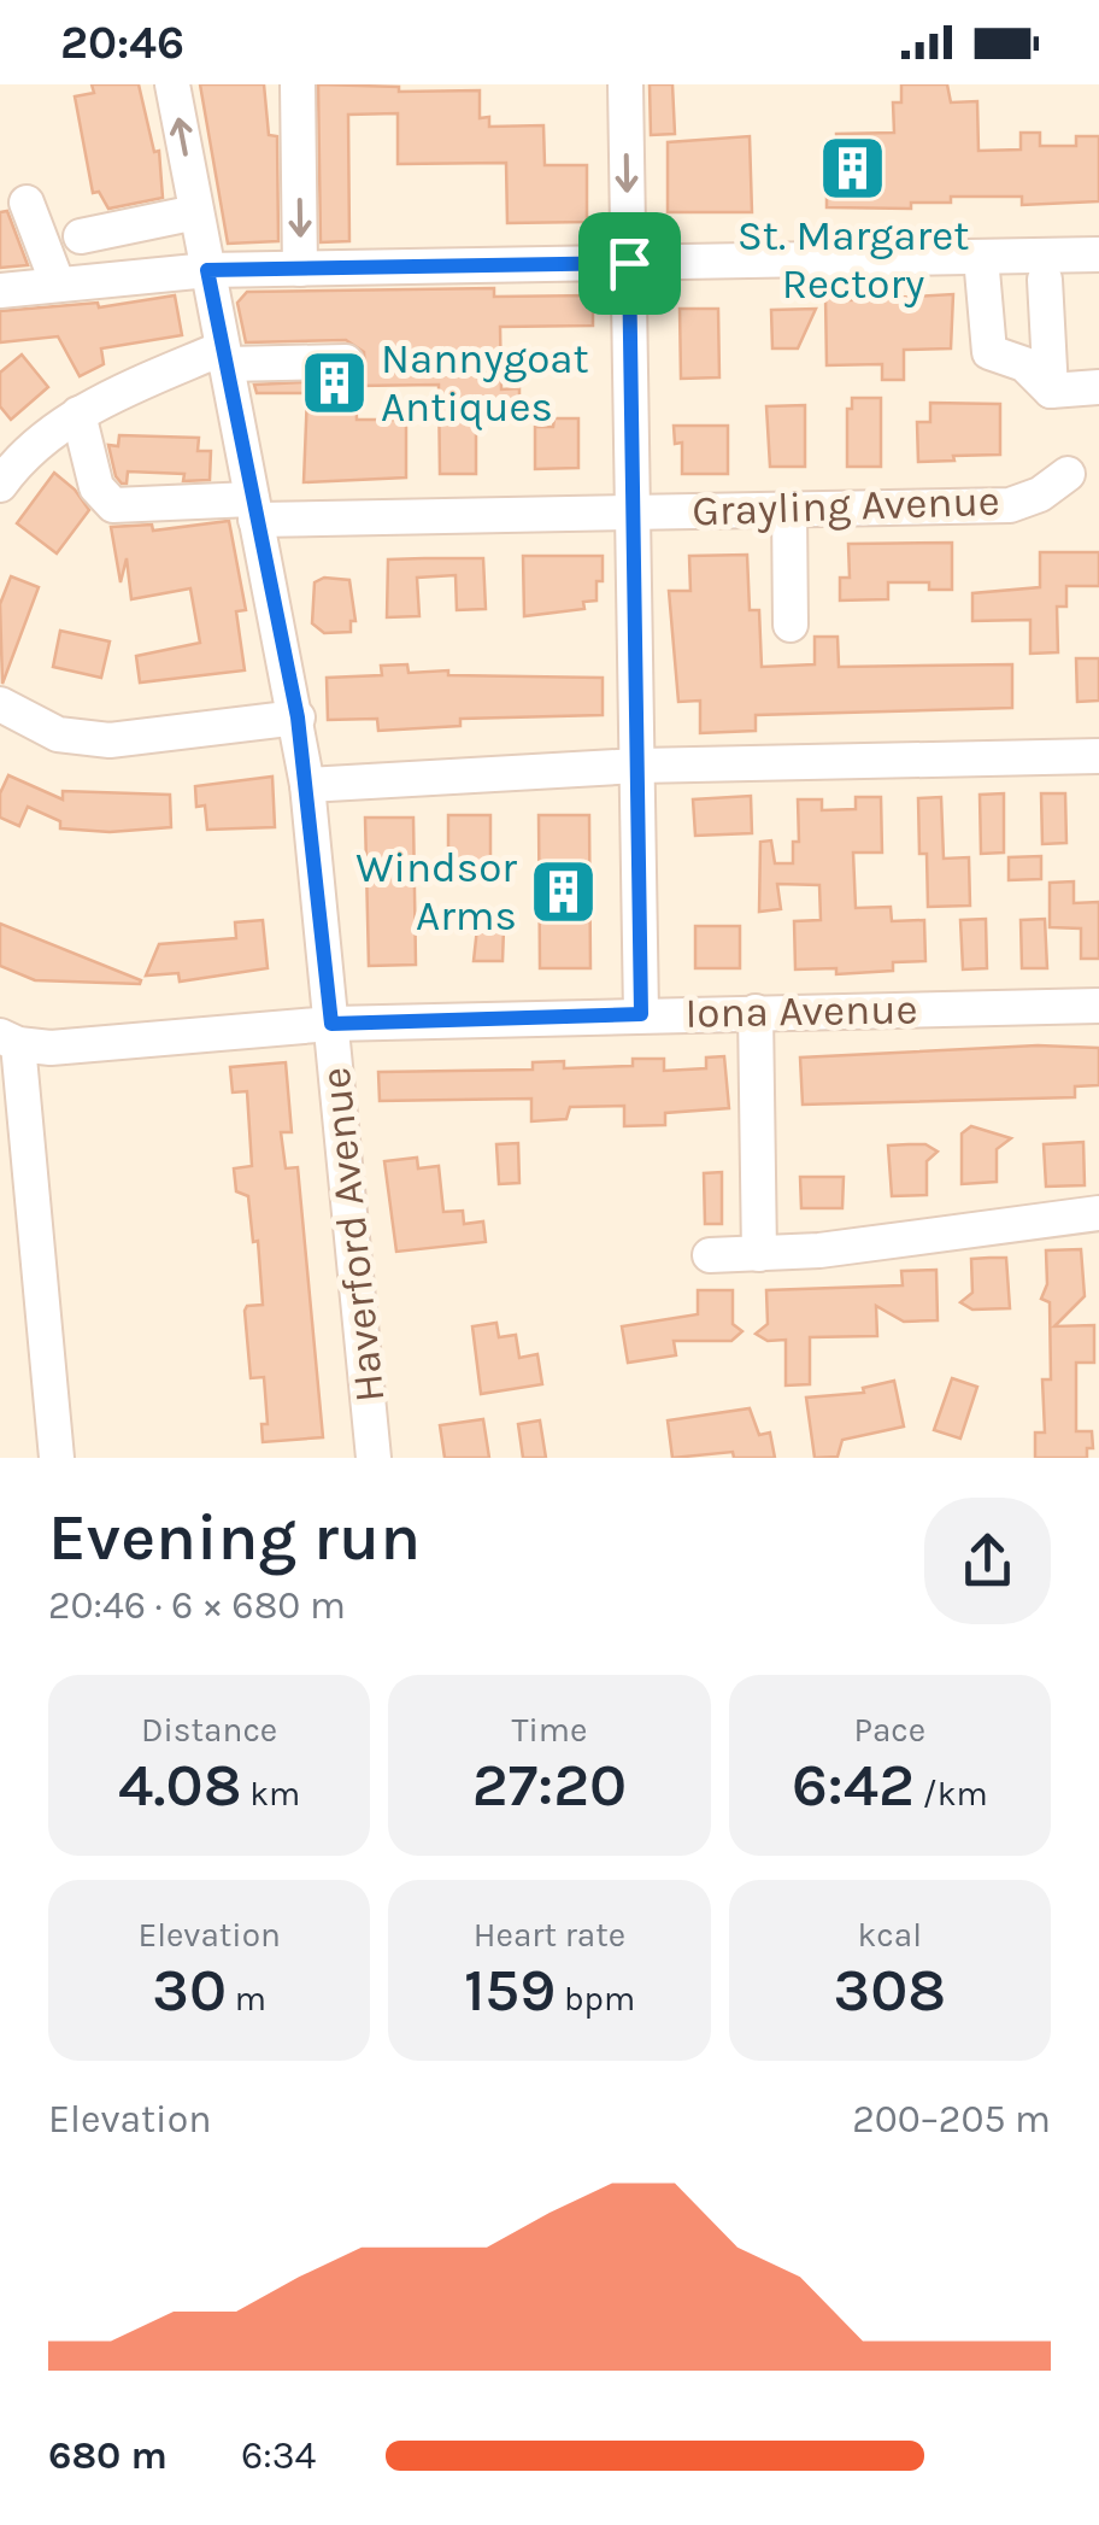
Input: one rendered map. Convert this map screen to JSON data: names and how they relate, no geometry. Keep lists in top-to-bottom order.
{
  "streets": {
    "street": ["Grayling Avenue", "Iona Avenue", "Haverford Avenue"]
  },
  "crossings": [
    ["Grayling Avenue", "Haverford Avenue"],
    ["Iona Avenue", "Haverford Avenue"]
  ],
  "places": {
    "building": ["St. Margaret Rectory", "Nannygoat Antiques", "Windsor Arms"]
  },
  "page": {
    "status": "20:46",
    "heading": ["Evening run", "20:46 · 6 × 680 m"],
    "stats": [
      ["Distance", "4.08 km"],
      ["Time", "27:20"],
      ["Pace", "6:42 /km"],
      ["Elevation", "30 m"],
      ["Heart rate", "159 bpm"],
      ["kcal", "308"]
    ],
    "chart": ["Elevation", "200–205 m"],
    "list": [
      {
        "name": "680 m",
        "note": "6:34"
      }
    ]
  }
}
